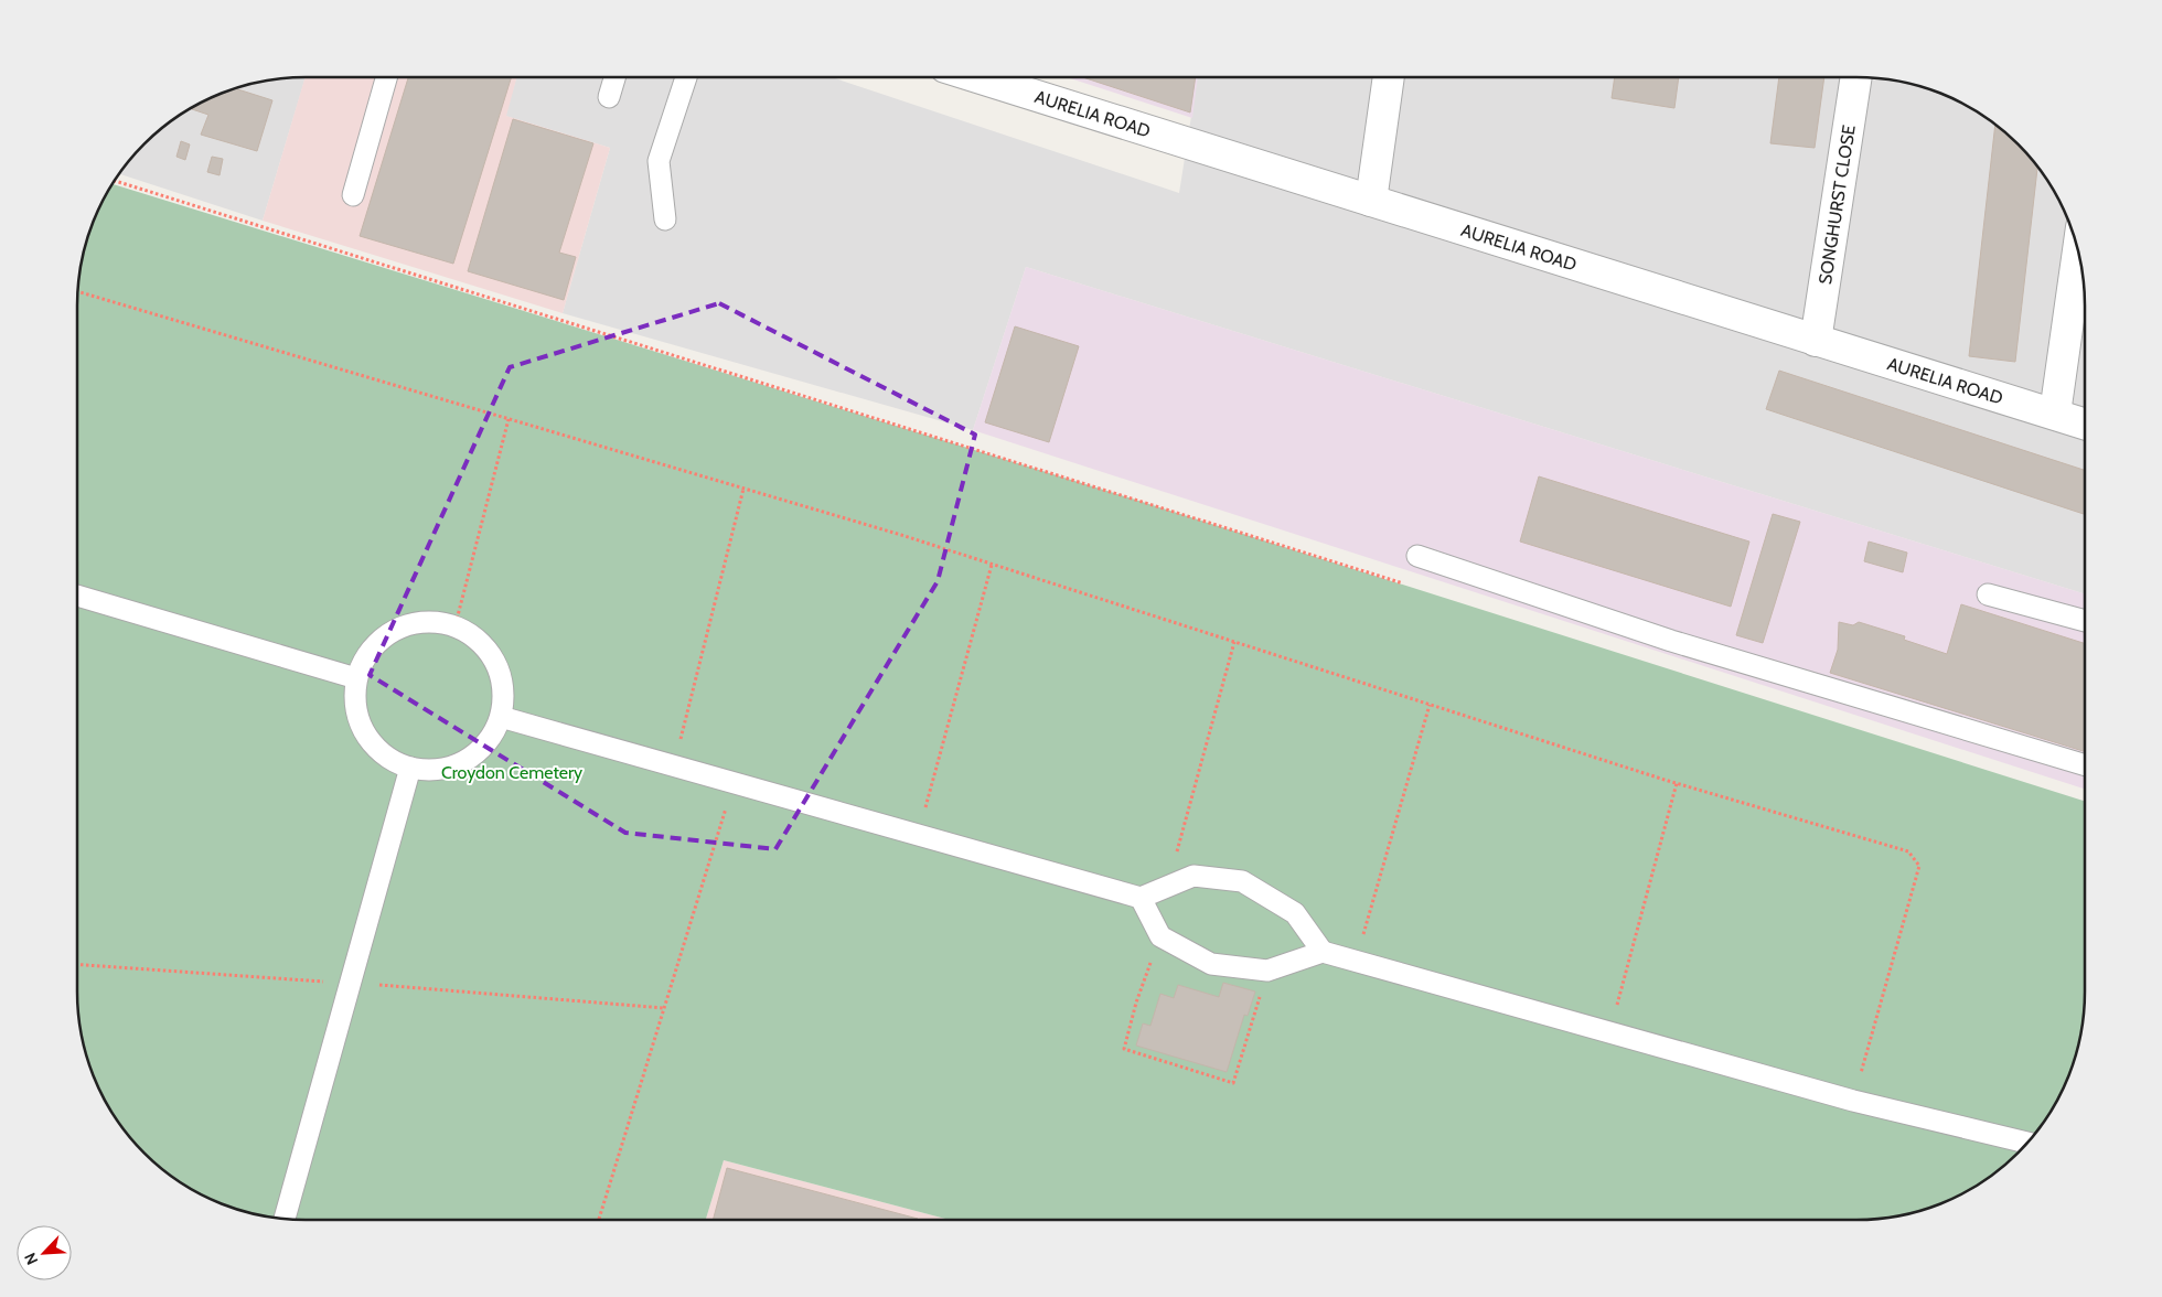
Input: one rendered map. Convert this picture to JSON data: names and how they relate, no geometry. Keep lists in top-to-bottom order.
{
  "streets": {
    "street": ["AURELIA ROAD", "SONGHURST CLOSE"]
  },
  "crossings": [
    ["AURELIA ROAD", "SONGHURST CLOSE"]
  ],
  "parks": ["Croydon Cemetery"],
  "north": "bottom left"
}
